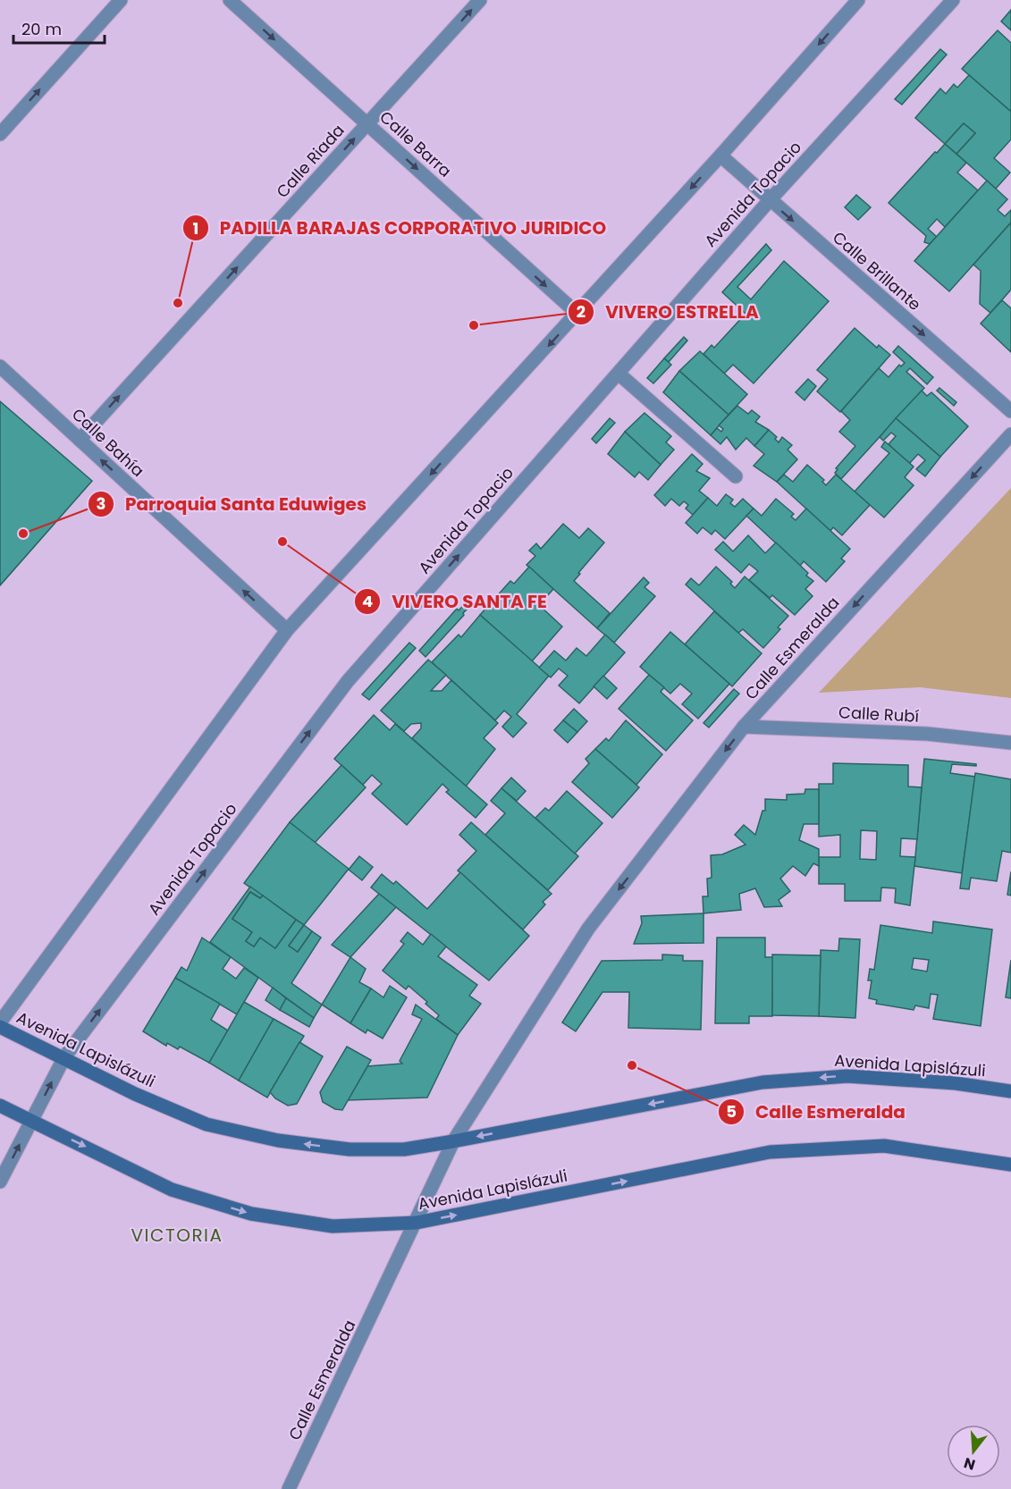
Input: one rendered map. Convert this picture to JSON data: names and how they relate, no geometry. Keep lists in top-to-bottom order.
{
  "streets": {
    "main road": ["Avenida Lapislázuli"],
    "street": [
      "Calle Barra",
      "Calle Riada",
      "Avenida Topacio",
      "Calle Brillante",
      "Calle Bahía",
      "Calle Esmeralda",
      "Calle Rubí"
    ]
  },
  "crossings": [
    ["Calle Barra", "Calle Riada"],
    ["Calle Riada", "Calle Bahía"],
    ["Avenida Topacio", "Calle Brillante"],
    ["Avenida Topacio", "Avenida Lapislázuli"],
    ["Calle Esmeralda", "Calle Rubí"],
    ["Calle Esmeralda", "Avenida Lapislázuli"]
  ],
  "one_way": [
    "Calle Barra",
    "Calle Riada",
    "Calle Brillante",
    "Calle Bahía",
    "Calle Esmeralda"
  ],
  "districts": ["VICTORIA"],
  "places": [
    "PADILLA BARAJAS CORPORATIVO JURIDICO",
    "VIVERO ESTRELLA",
    "Parroquia Santa Eduwiges",
    "VIVERO SANTA FE",
    "Calle Esmeralda"
  ],
  "scale_bar": "20 m",
  "north": "bottom"
}
